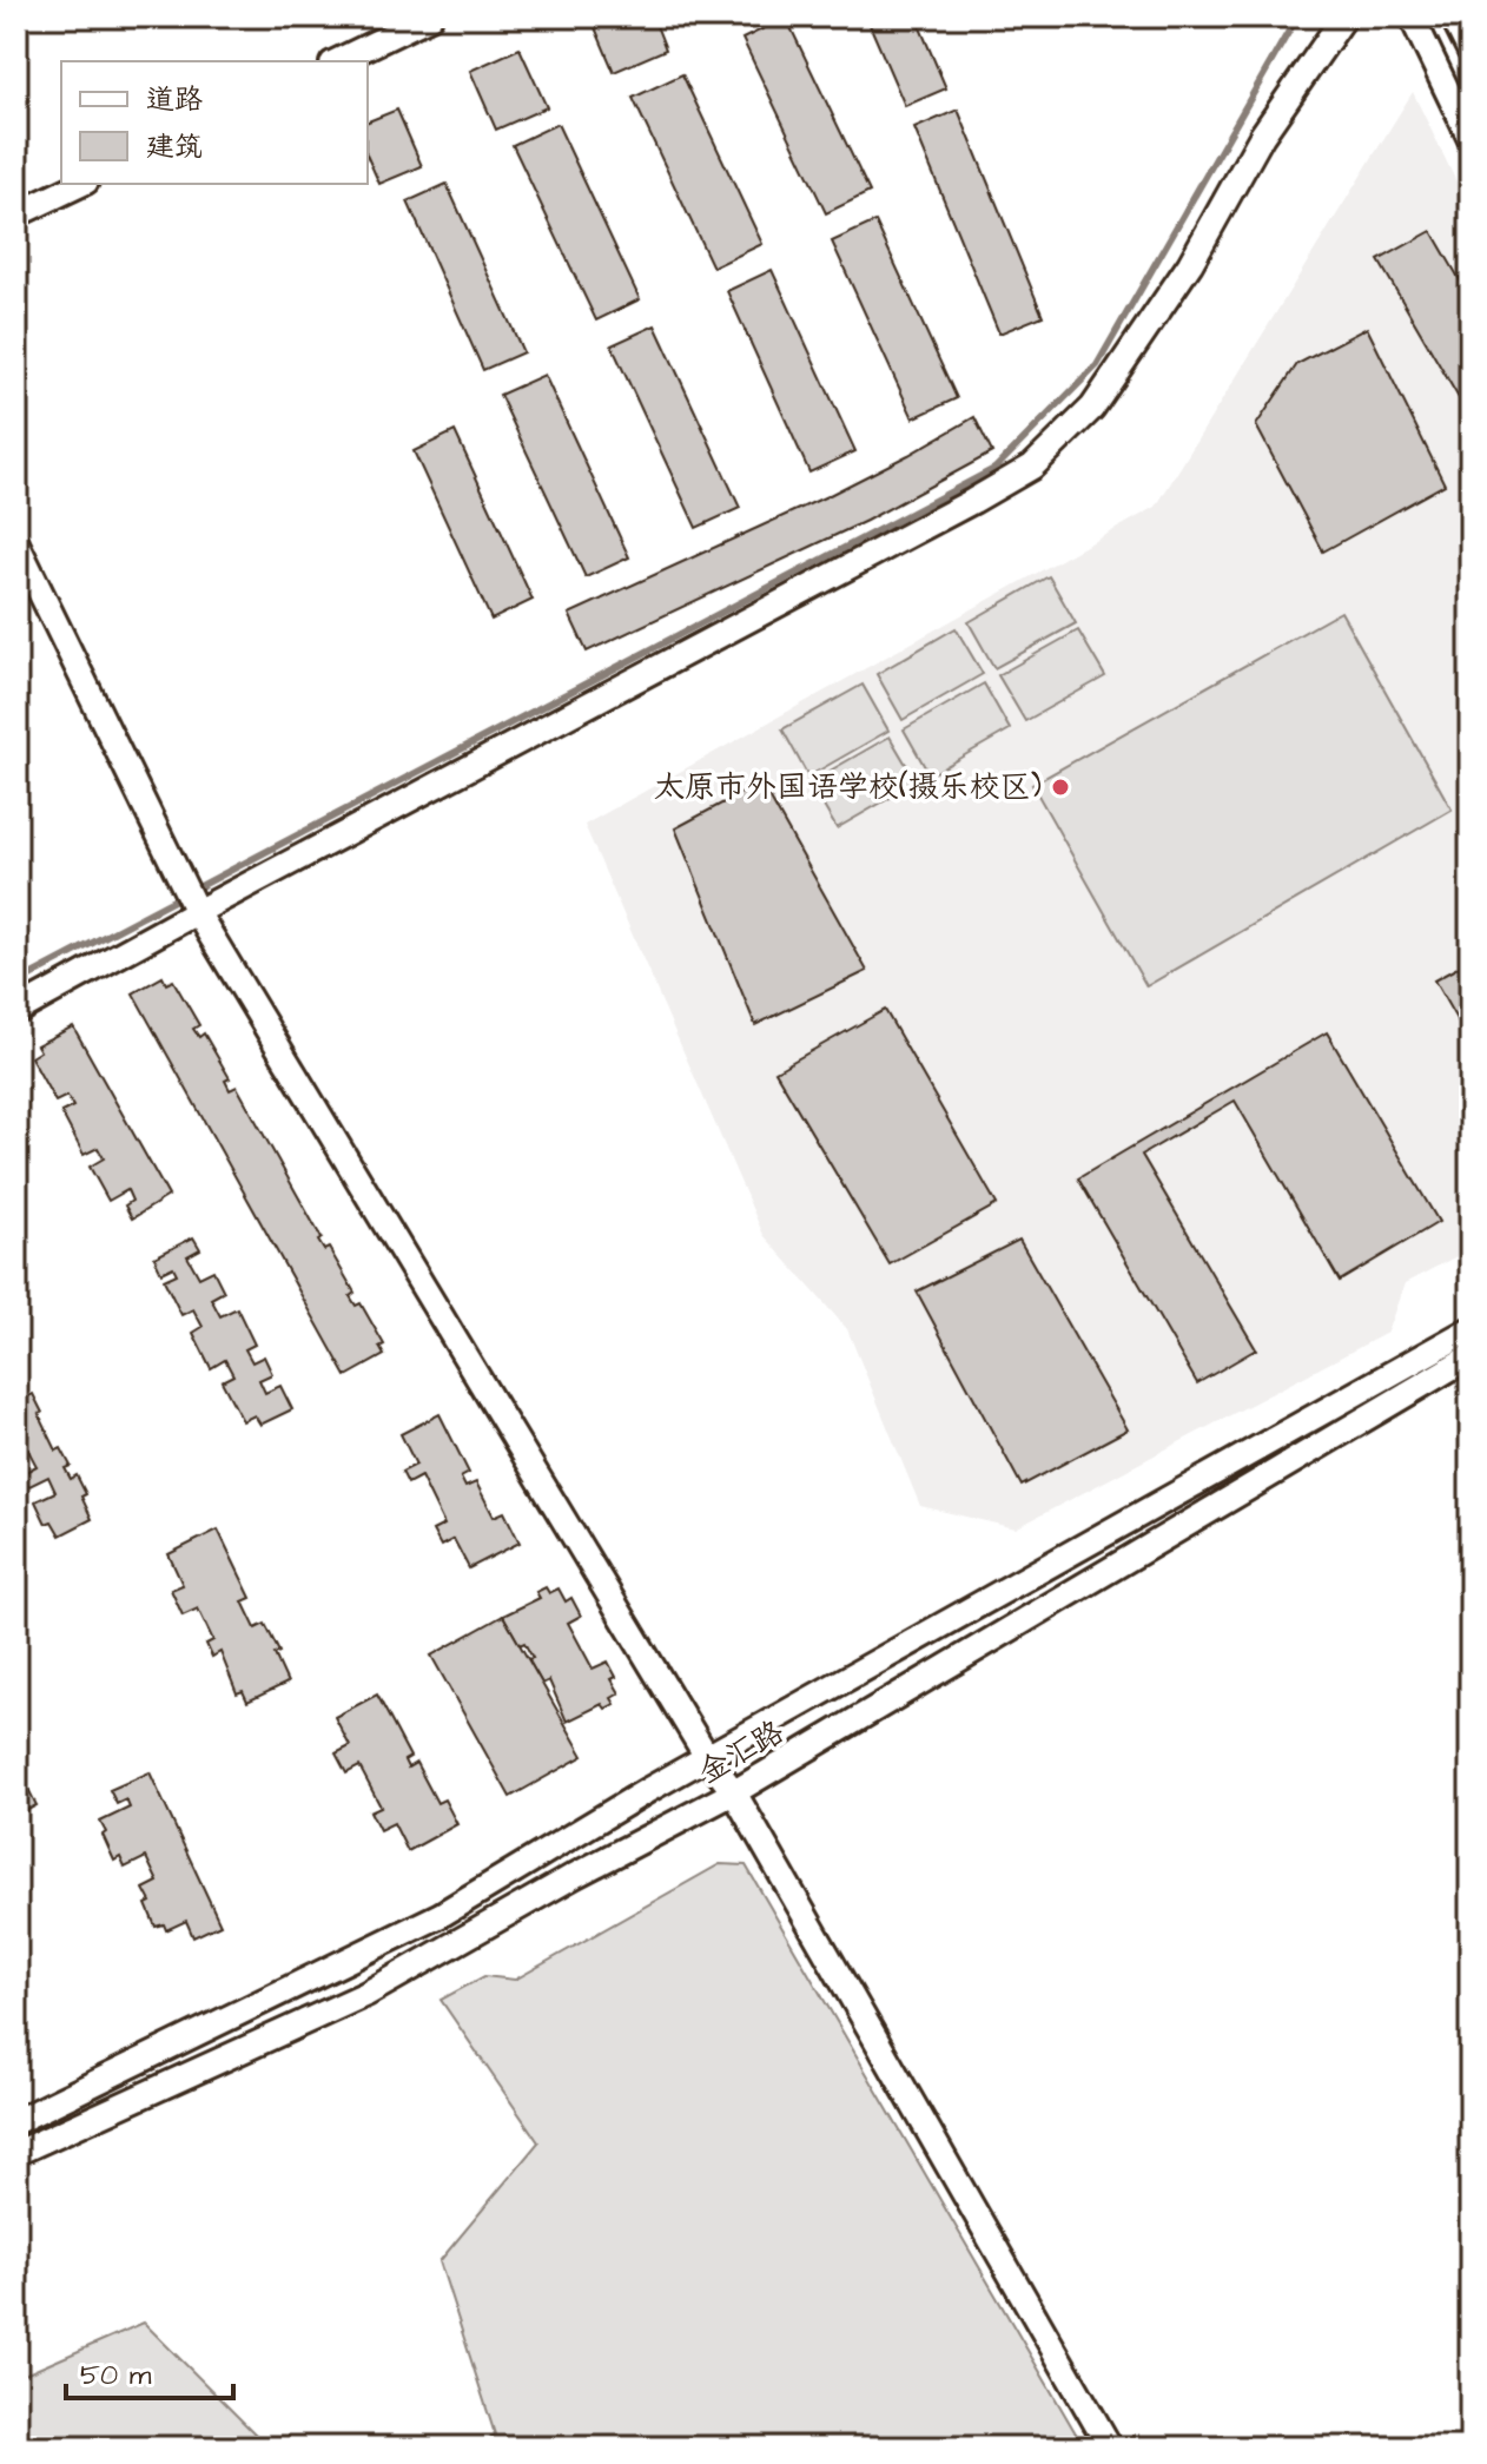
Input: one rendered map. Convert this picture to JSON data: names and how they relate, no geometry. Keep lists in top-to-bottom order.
{
  "streets": {
    "street": ["金汇路"]
  },
  "places": ["太原市外国语学校(摄乐校区)"],
  "legend": ["道路", "建筑"],
  "scale_bar": "50 m"
}
